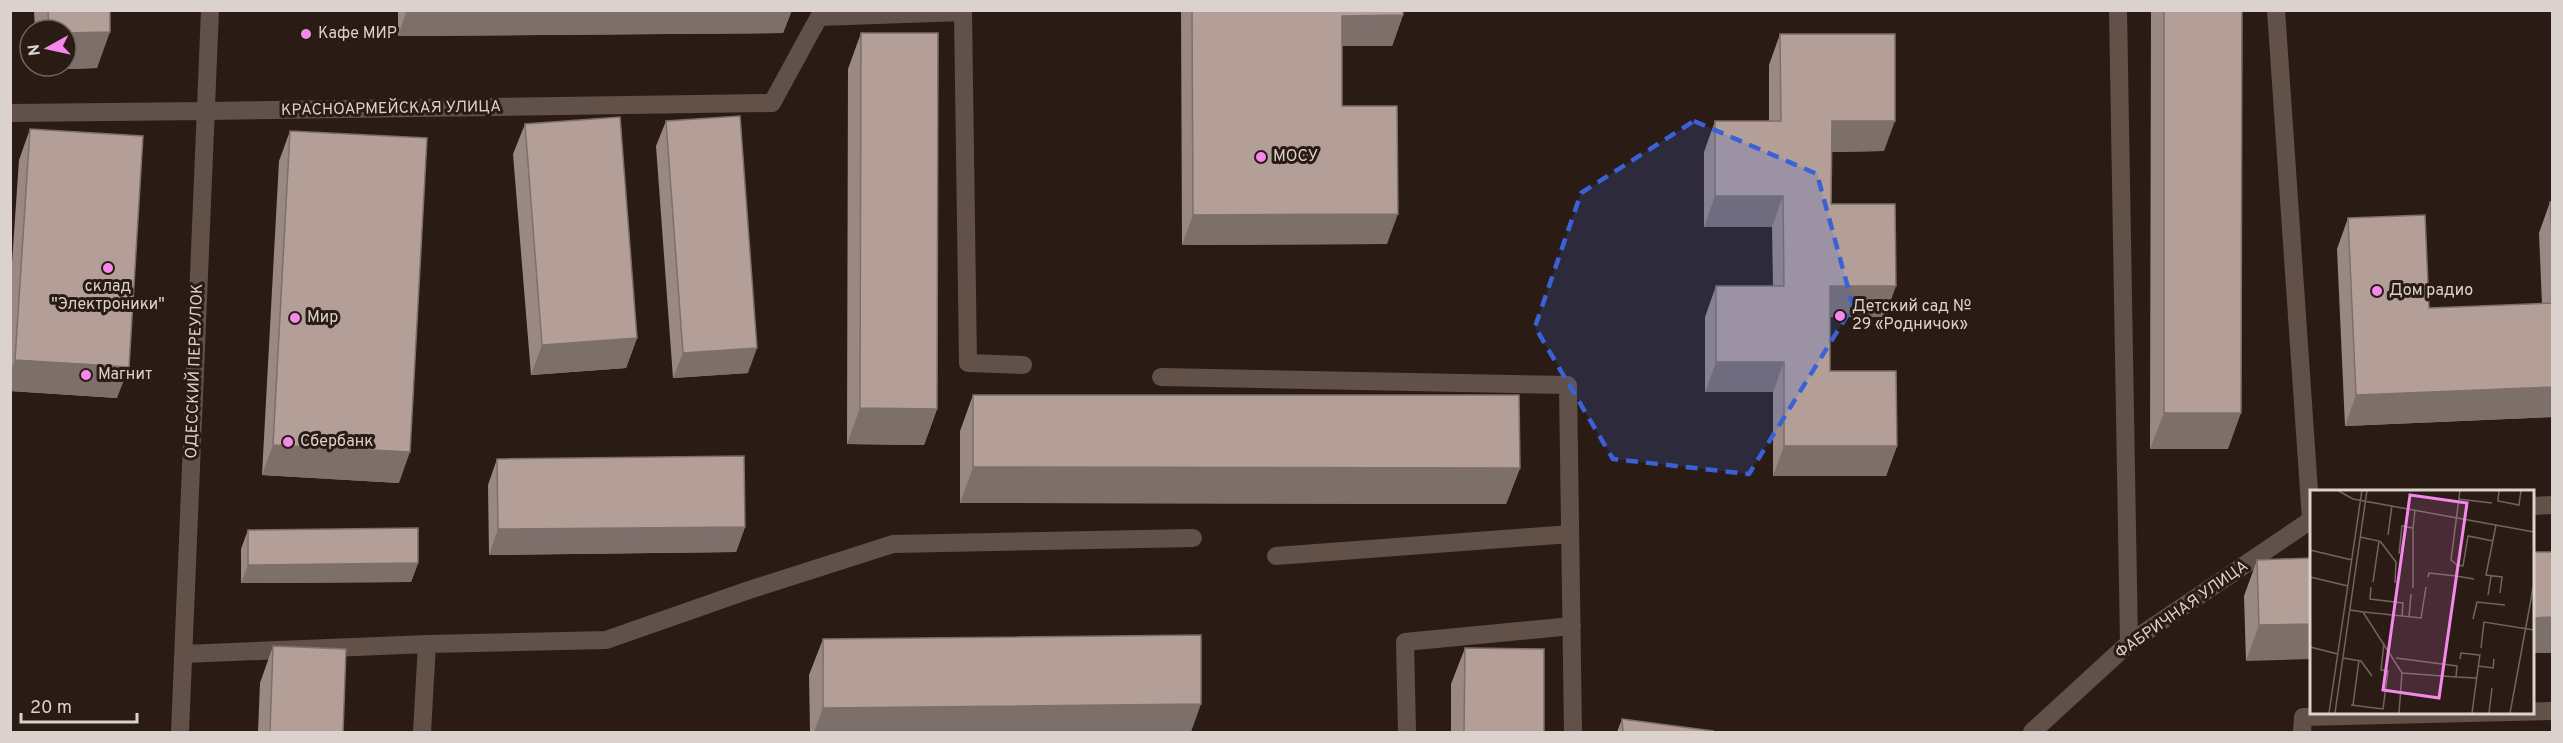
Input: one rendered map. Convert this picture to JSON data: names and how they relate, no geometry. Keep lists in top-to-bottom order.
{
  "streets": {
    "street": ["КРАСНОАРМЕЙСКАЯ УЛИЦА", "ОДЕССКИЙ ПЕРЕУЛОК", "ФАБРИЧНАЯ УЛИЦА"]
  },
  "crossings": [
    ["КРАСНОАРМЕЙСКАЯ УЛИЦА", "ОДЕССКИЙ ПЕРЕУЛОК"]
  ],
  "places": [
    "Кафе МИР",
    "МОСУ",
    "склад \"Электроники\"",
    "Дом радио",
    "Детский сад № 29 «Родничок»",
    "Мир",
    "Магнит",
    "Сбербанк"
  ],
  "scale_bar": "20 m",
  "north": "left"
}
